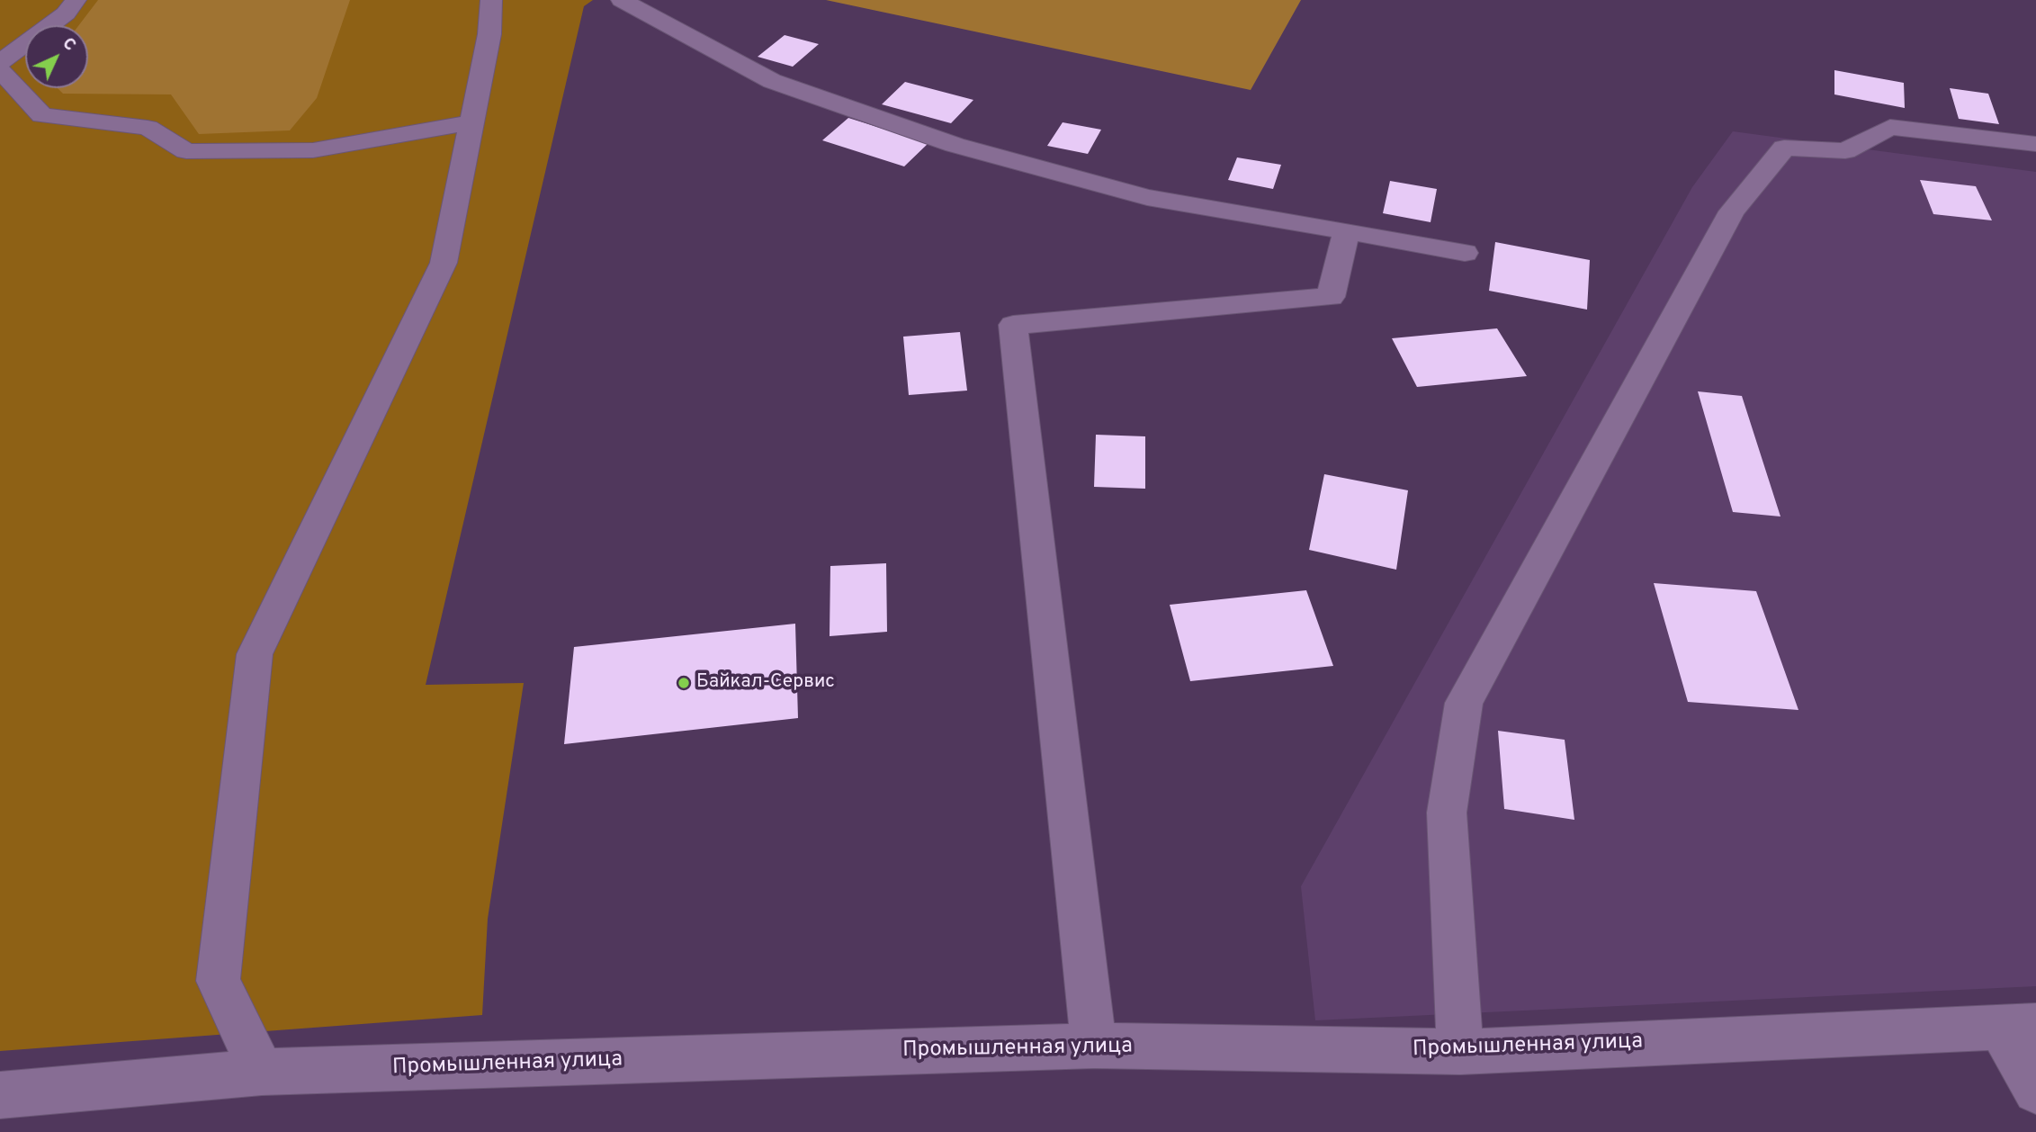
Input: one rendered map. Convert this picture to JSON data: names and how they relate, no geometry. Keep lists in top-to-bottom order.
{
  "streets": {
    "street": ["Промышленная улица"]
  },
  "places": ["Байкал-Сервис"],
  "north": "top right"
}
